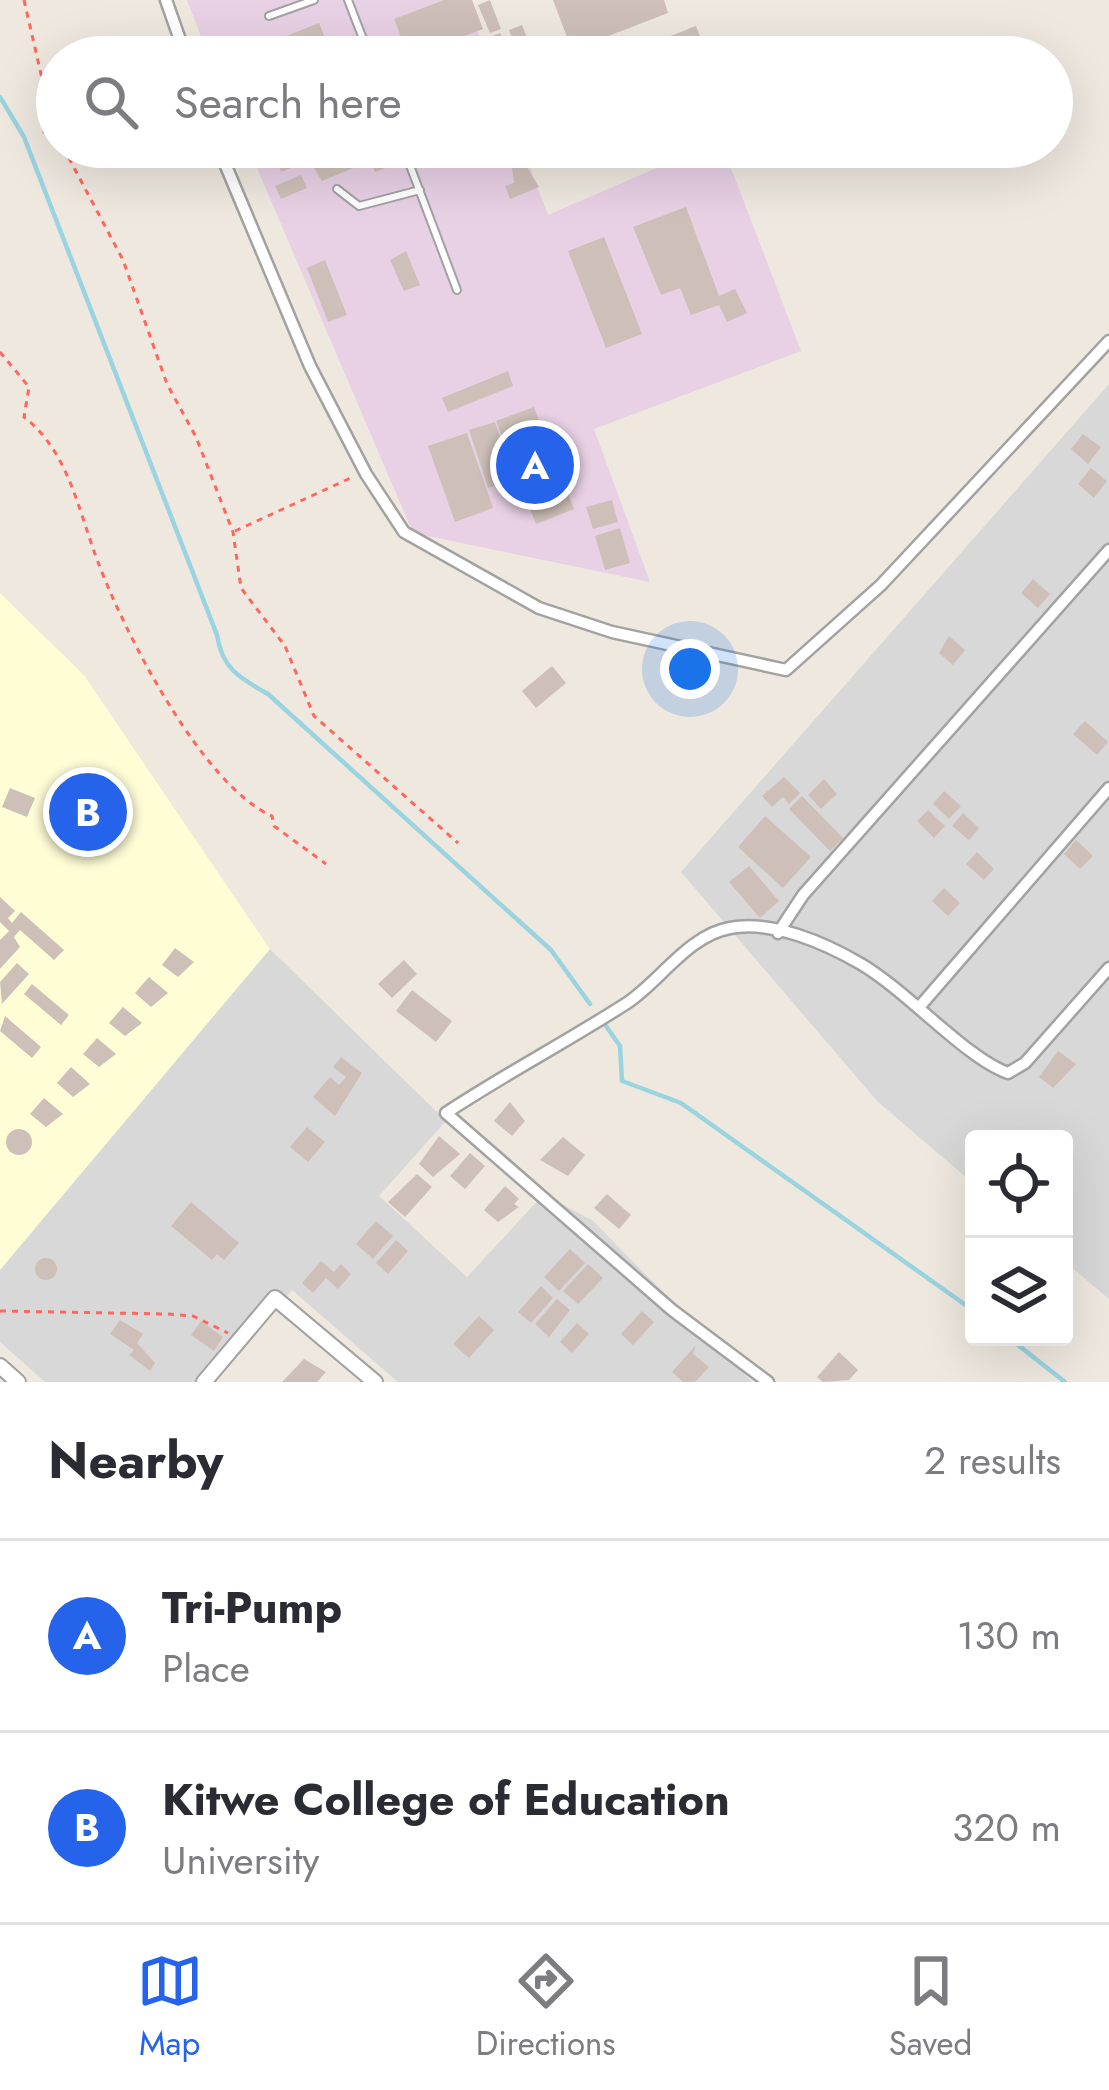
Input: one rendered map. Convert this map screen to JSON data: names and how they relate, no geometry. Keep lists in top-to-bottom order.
{
  "page": {
    "search": "Search here",
    "pins": ["A", "B"],
    "heading": ["Nearby", "2 results"],
    "list": [
      {
        "mark": "A",
        "name": "Tri-Pump",
        "note": "Place",
        "value": "130 m"
      },
      {
        "mark": "B",
        "name": "Kitwe College of Education",
        "note": "University",
        "value": "320 m"
      }
    ],
    "nav": ["Map", "Directions", "Saved"]
  }
}
